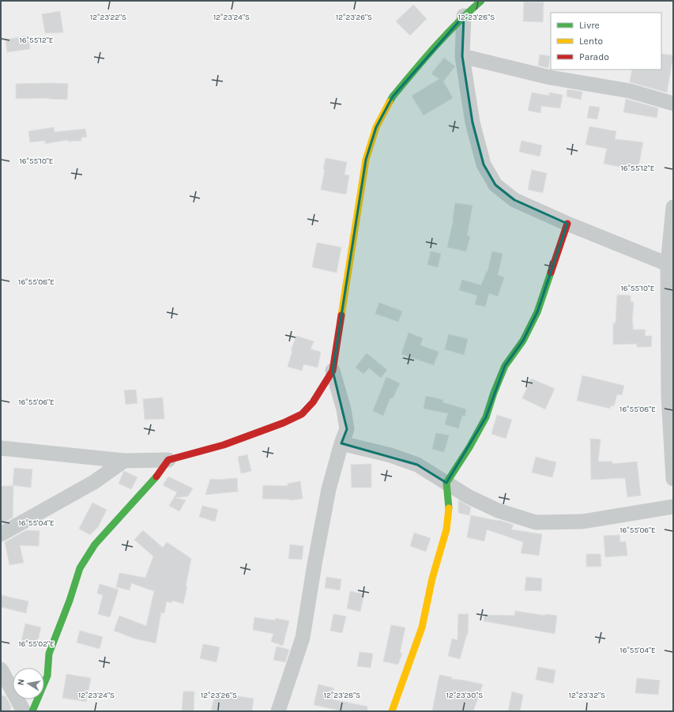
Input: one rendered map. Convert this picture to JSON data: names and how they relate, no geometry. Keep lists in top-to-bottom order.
{
  "legend": ["Livre", "Lento", "Parado"],
  "north": "left",
  "coordinates": [
    "12°23'22\"S",
    "12°23'24\"S",
    "12°23'26\"S",
    "12°23'28\"S",
    "16°55'12\"E",
    "16°55'10\"E",
    "16°55'08\"E",
    "16°55'06\"E",
    "16°55'04\"E",
    "16°55'02\"E",
    "12°23'30\"S",
    "12°23'32\"S"
  ]
}
